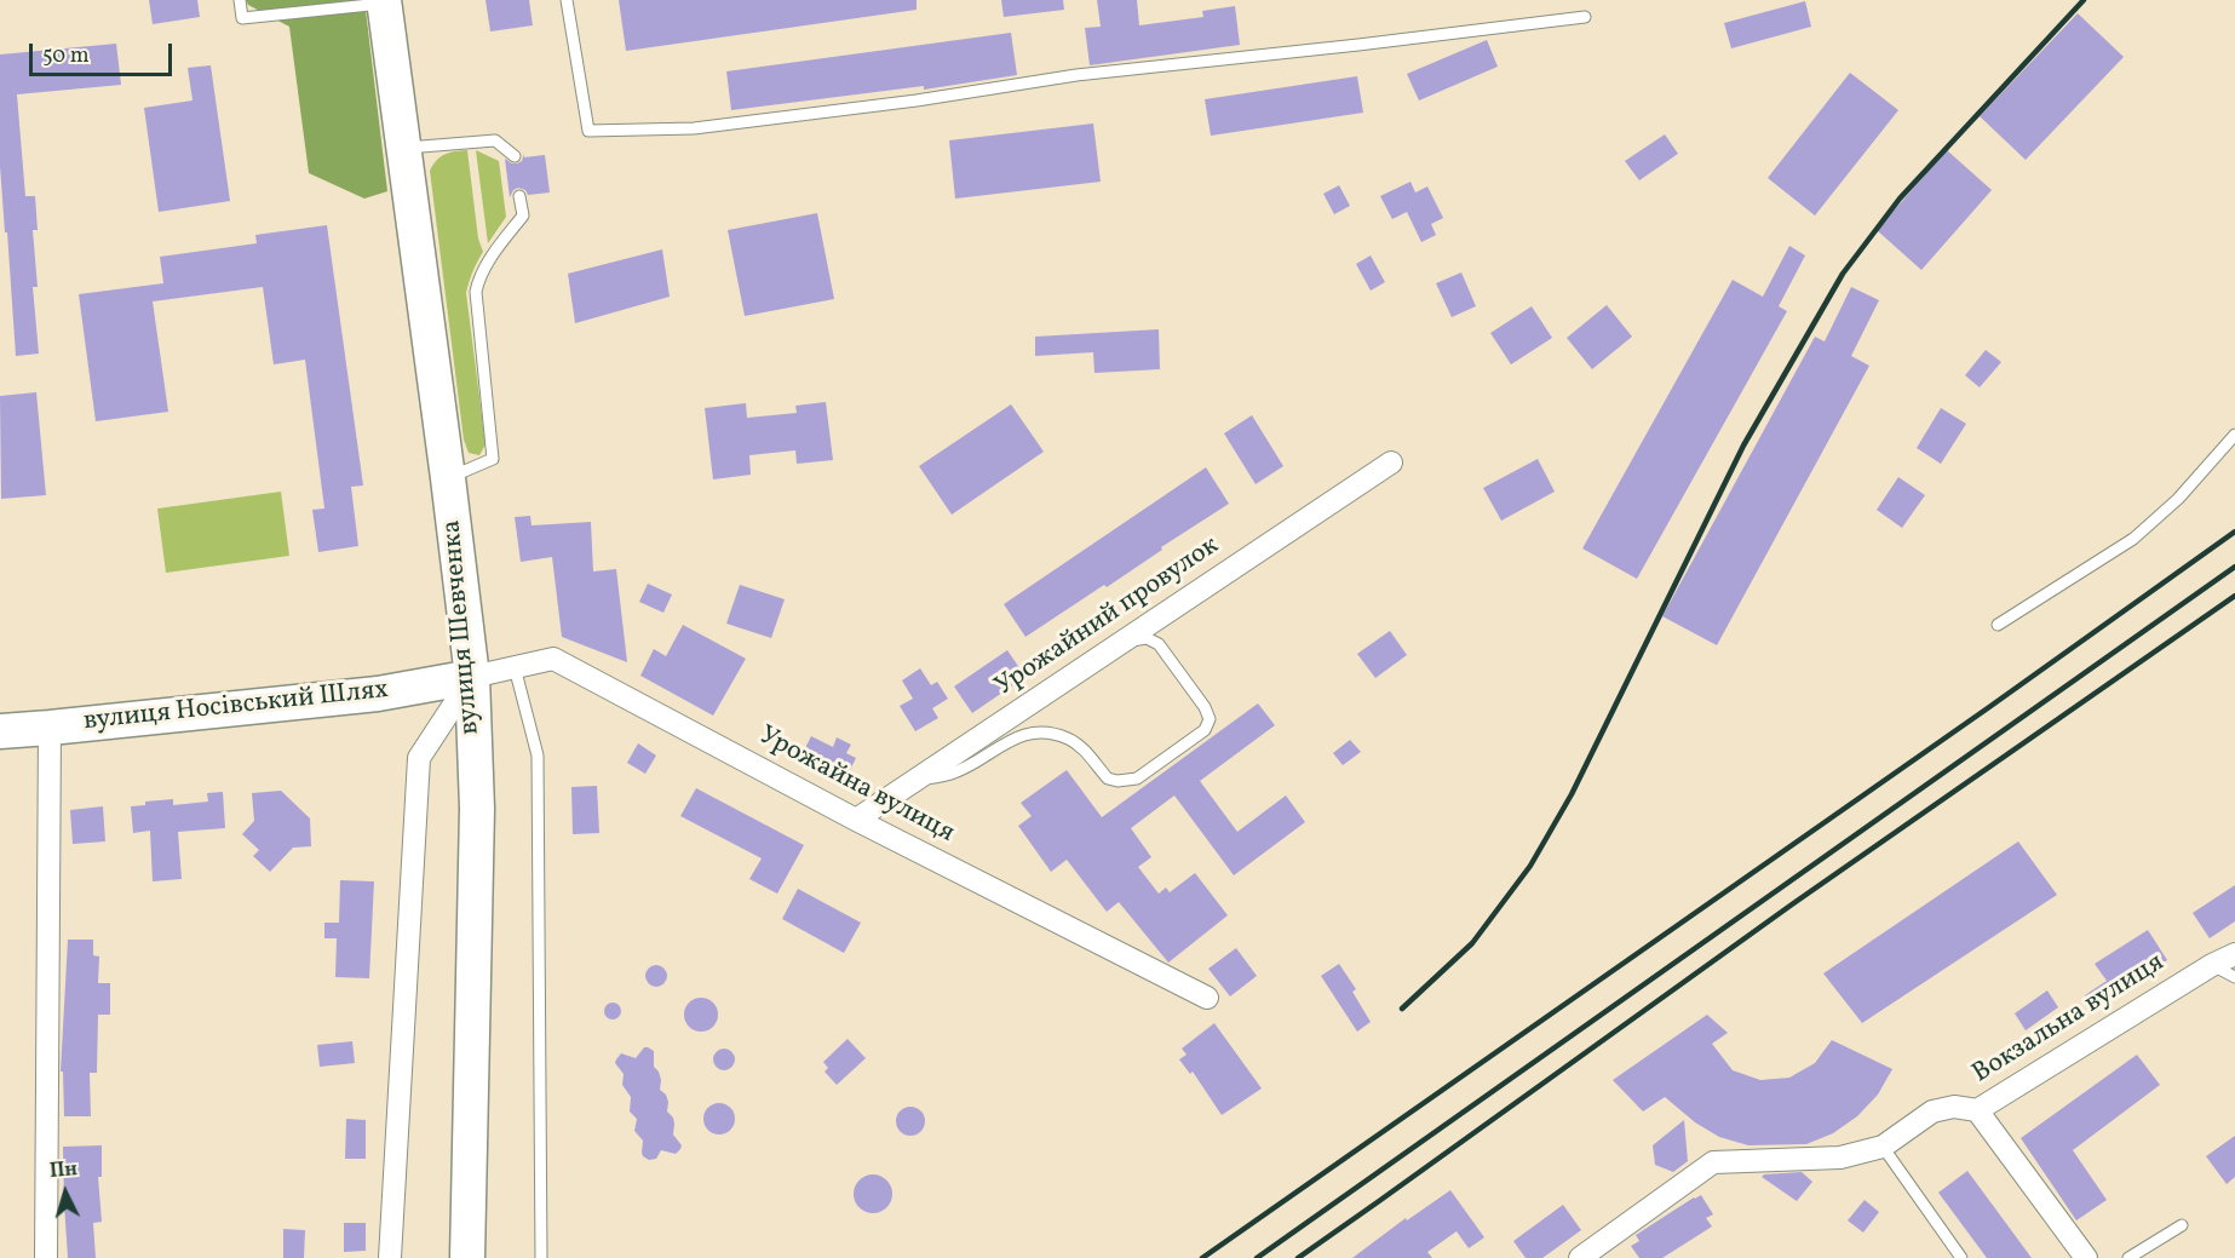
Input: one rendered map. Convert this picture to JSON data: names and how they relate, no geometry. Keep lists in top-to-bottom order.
{
  "streets": {
    "main road": ["вулиця Шевченка", "вулиця Носівський Шлях"],
    "street": ["Урожайний провулок", "Урожайна вулиця", "Вокзальна вулиця"]
  },
  "crossings": [
    ["Урожайний провулок", "Урожайна вулиця"],
    ["вулиця Шевченка", "вулиця Носівський Шлях"],
    ["вулиця Шевченка", "Урожайна вулиця"],
    ["вулиця Носівський Шлях", "Урожайна вулиця"]
  ],
  "scale_bar": "50 m",
  "north": "top"
}
